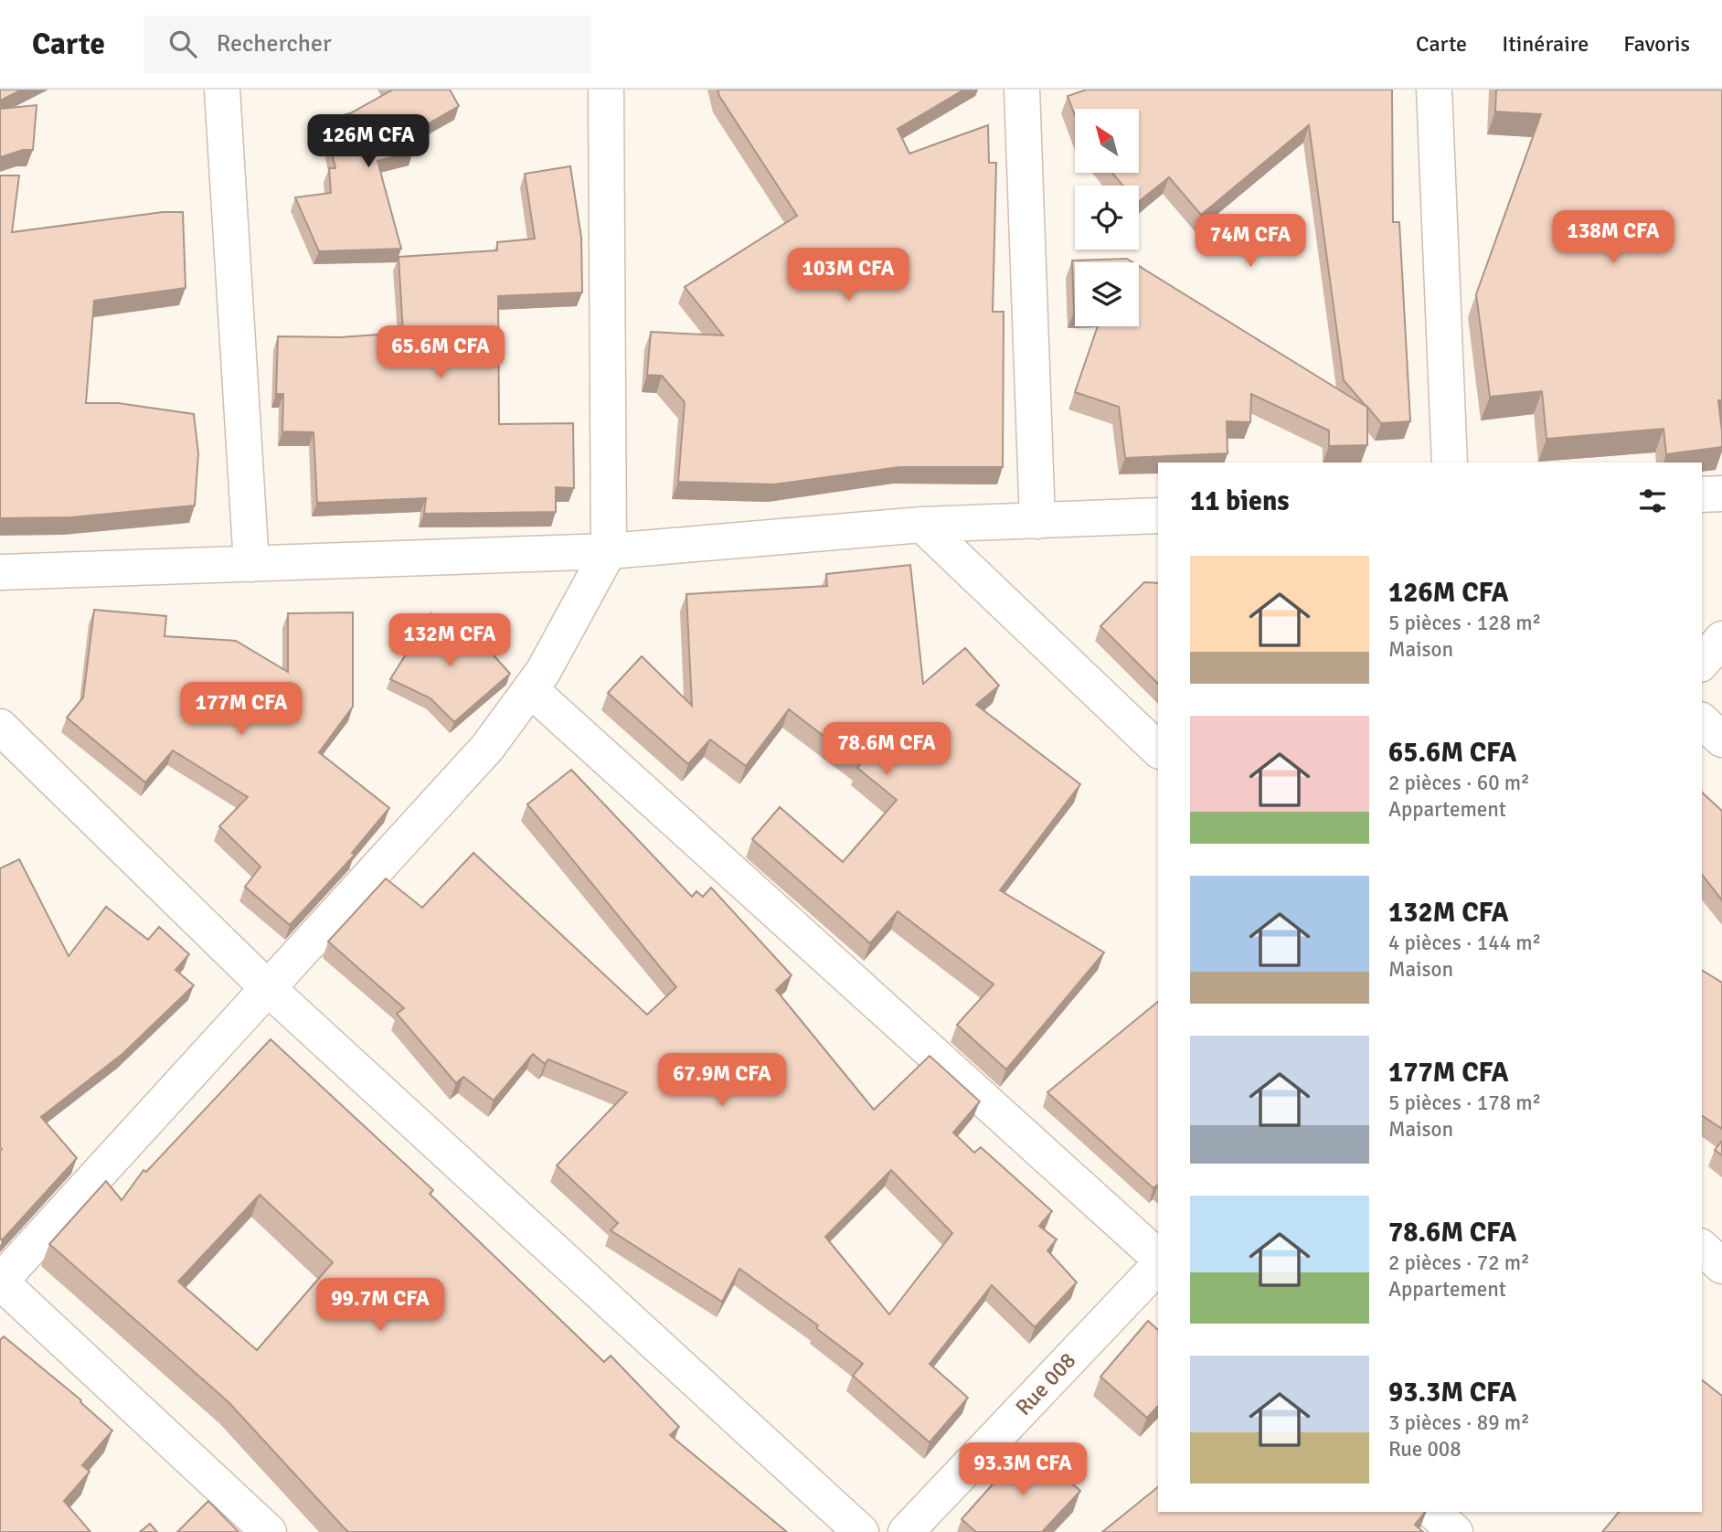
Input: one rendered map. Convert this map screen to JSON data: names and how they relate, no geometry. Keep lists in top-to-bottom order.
{
  "streets": {
    "street": ["Rue 008"]
  },
  "north": "top left",
  "page": {
    "header": "Carte",
    "search": "Rechercher",
    "nav": ["Carte", "Itinéraire", "Favoris"],
    "price": [
      "126M CFA",
      "138M CFA",
      "74M CFA",
      "103M CFA",
      "65.6M CFA",
      "132M CFA",
      "177M CFA",
      "78.6M CFA",
      "67.9M CFA",
      "99.7M CFA",
      "93.3M CFA"
    ],
    "heading": "11 biens",
    "list": [
      {
        "name": "126M CFA",
        "note": "5 pièces · 128 m² · Maison"
      },
      {
        "name": "65.6M CFA",
        "note": "2 pièces · 60 m² · Appartement"
      },
      {
        "name": "132M CFA",
        "note": "4 pièces · 144 m² · Maison"
      },
      {
        "name": "177M CFA",
        "note": "5 pièces · 178 m² · Maison"
      },
      {
        "name": "78.6M CFA",
        "note": "2 pièces · 72 m² · Appartement"
      },
      {
        "name": "93.3M CFA",
        "note": "3 pièces · 89 m² · Rue 008"
      }
    ]
  }
}
